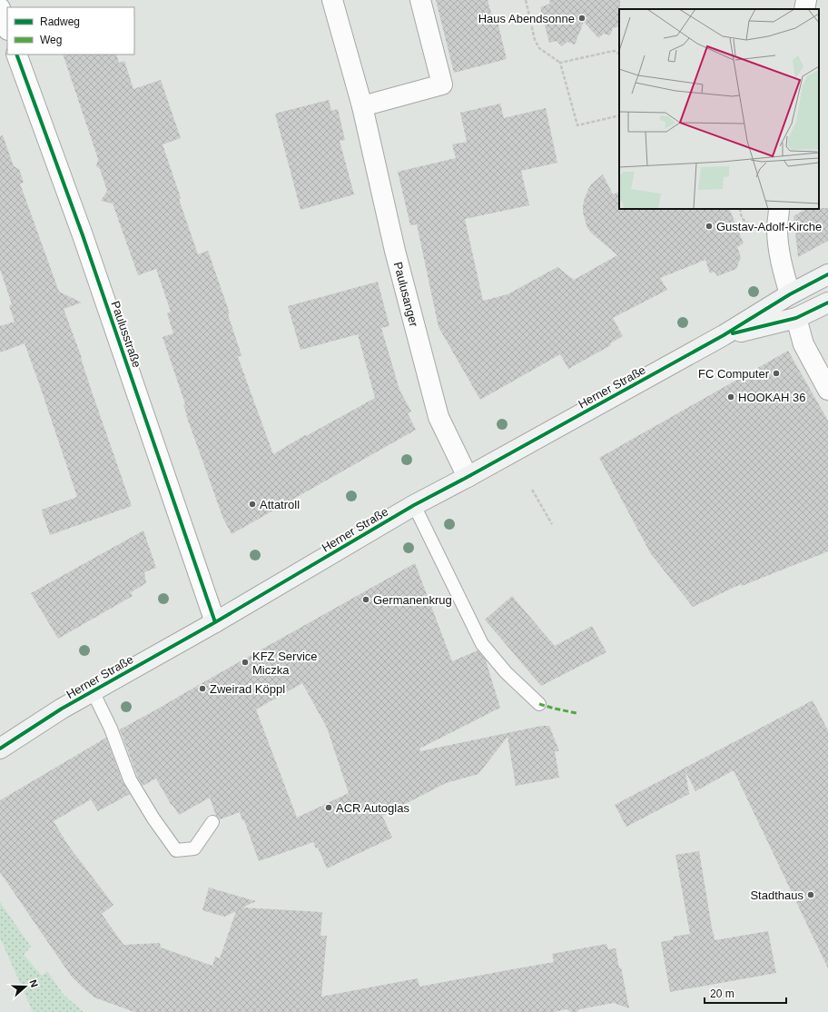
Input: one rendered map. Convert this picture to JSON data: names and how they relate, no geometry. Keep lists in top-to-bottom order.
{
  "streets": {
    "main road": ["Herner Straße"],
    "street": ["Paulusanger", "Paulusstraße"]
  },
  "crossings": [
    ["Paulusanger", "Herner Straße"],
    ["Paulusstraße", "Herner Straße"]
  ],
  "places": [
    "Haus Abendsonne",
    "Gustav-Adolf-Kirche",
    "FC Computer",
    "HOOKAH 36",
    "Attatroll",
    "Germanenkrug",
    "KFZ Service Miczka",
    "Zweirad Köppl",
    "ACR Autoglas",
    "Stadthaus"
  ],
  "legend": ["Radweg", "Weg"],
  "scale_bar": "20 m",
  "north": "right"
}
